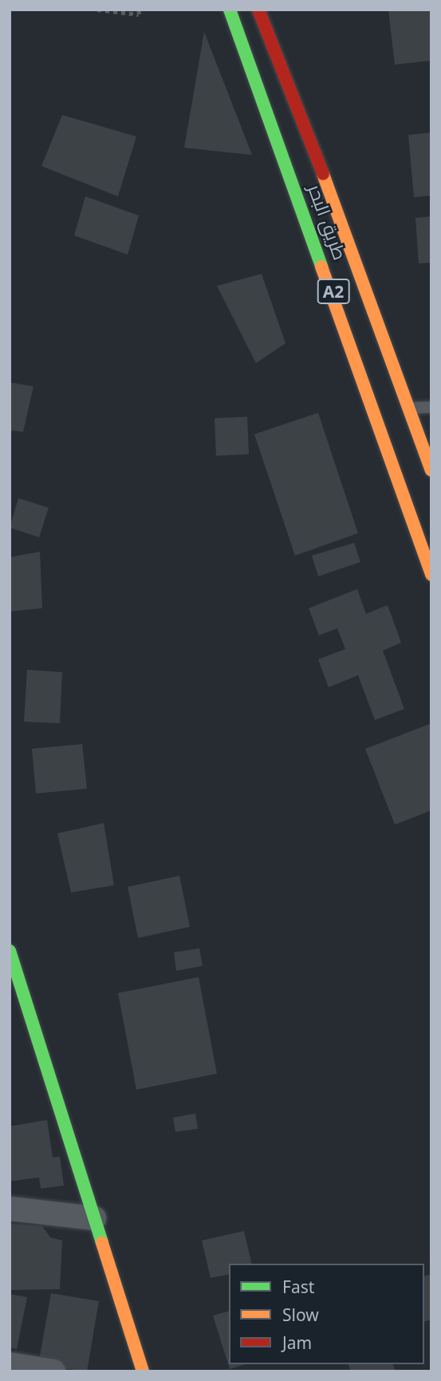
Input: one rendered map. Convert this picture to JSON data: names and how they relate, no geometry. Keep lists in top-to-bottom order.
{
  "streets": {
    "main road": ["طريق البحر", "A2"]
  },
  "legend": ["Fast", "Slow", "Jam"]
}
